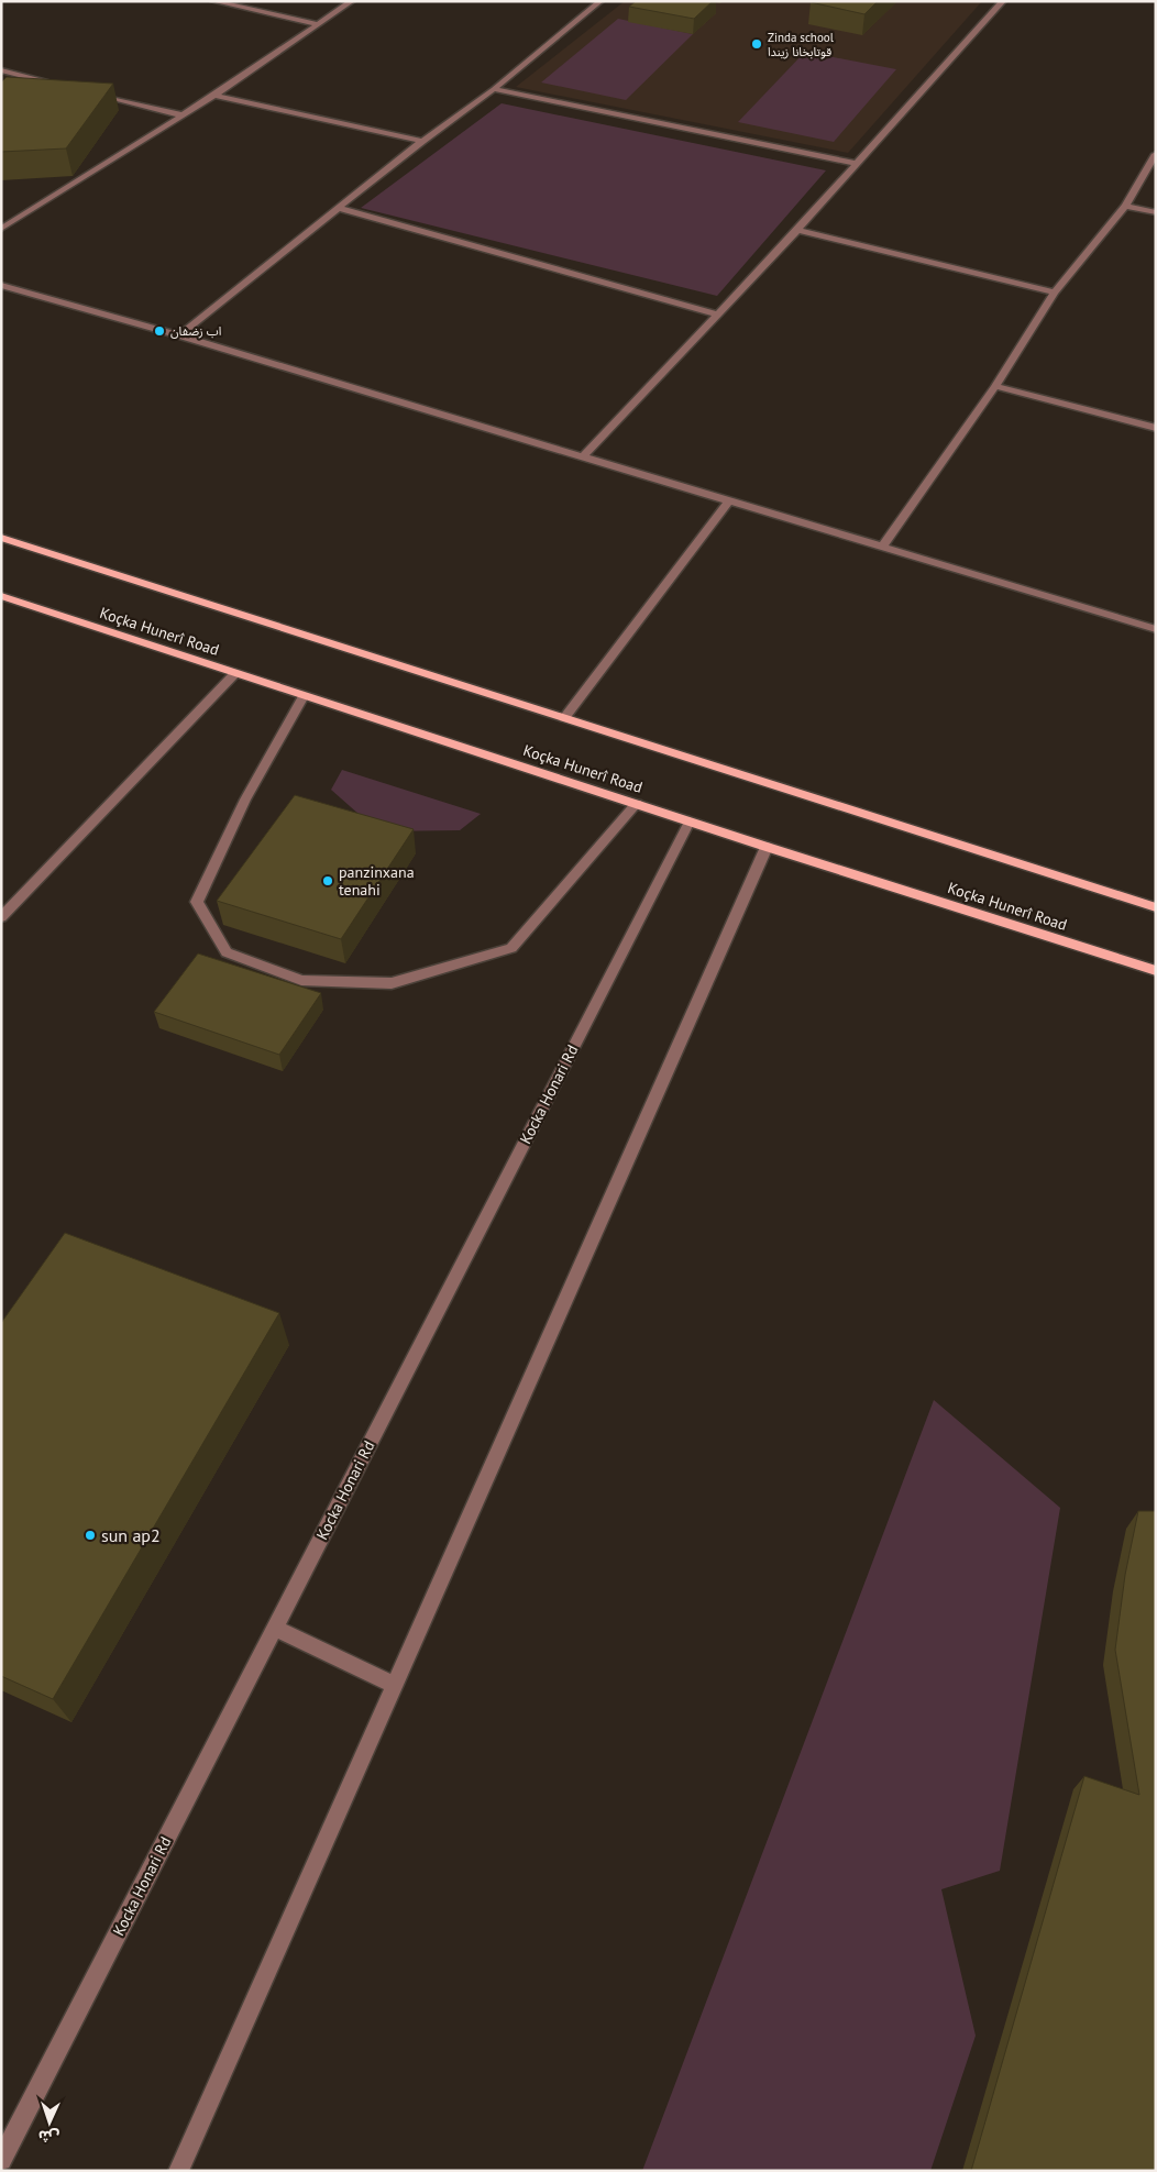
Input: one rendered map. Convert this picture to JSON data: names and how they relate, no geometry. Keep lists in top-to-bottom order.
{
  "streets": {
    "main road": ["Koçka Hunerî Road"],
    "street": ["Kocka Honari Rd"]
  },
  "crossings": [
    ["Koçka Hunerî Road", "Kocka Honari Rd"]
  ],
  "places": [
    "Zinda school قوتابخانا زیندا",
    "اب زضفان",
    "panzinxana tenahi",
    "sun ap2"
  ],
  "north": "bottom"
}
